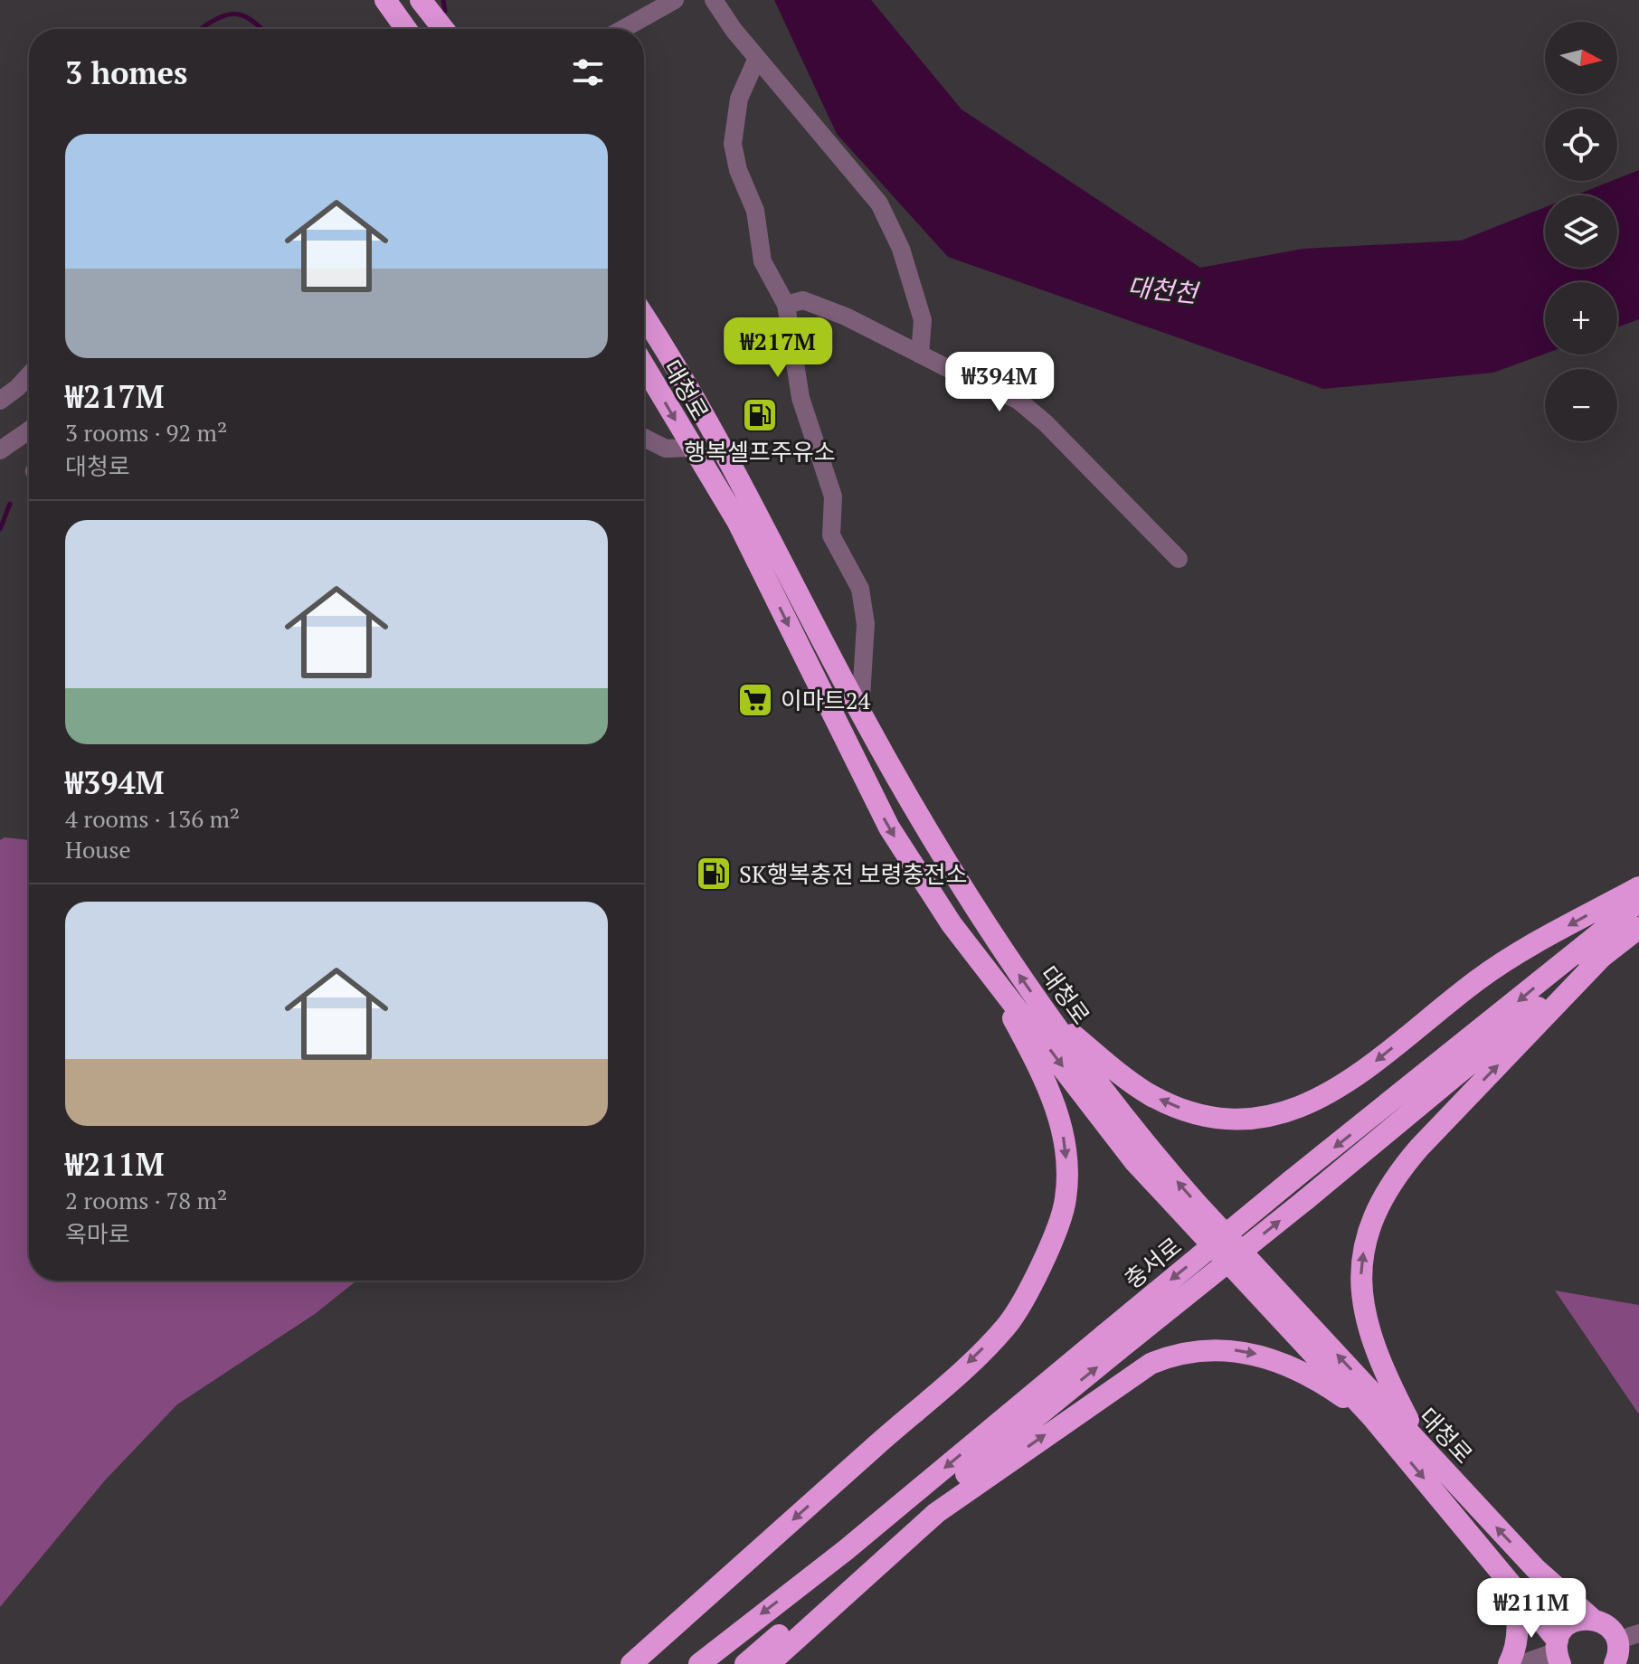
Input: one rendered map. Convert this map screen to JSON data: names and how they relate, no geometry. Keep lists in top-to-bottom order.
{
  "streets": {
    "highway": ["대청로", "충서로"]
  },
  "water": ["대천천"],
  "places": {
    "fuel station": ["행복셀프주유소", "SK행복충전 보령충전소"],
    "supermarket": ["이마트24"]
  },
  "north": "right",
  "page": {
    "map_buttons": ["+", "−"],
    "heading": "3 homes",
    "list": [
      {
        "name": "₩217M",
        "note": "3 rooms · 92 m² · 대청로"
      },
      {
        "name": "₩394M",
        "note": "4 rooms · 136 m² · House"
      },
      {
        "name": "₩211M",
        "note": "2 rooms · 78 m² · 옥마로"
      }
    ],
    "price": ["₩217M", "₩394M", "₩211M"]
  }
}
